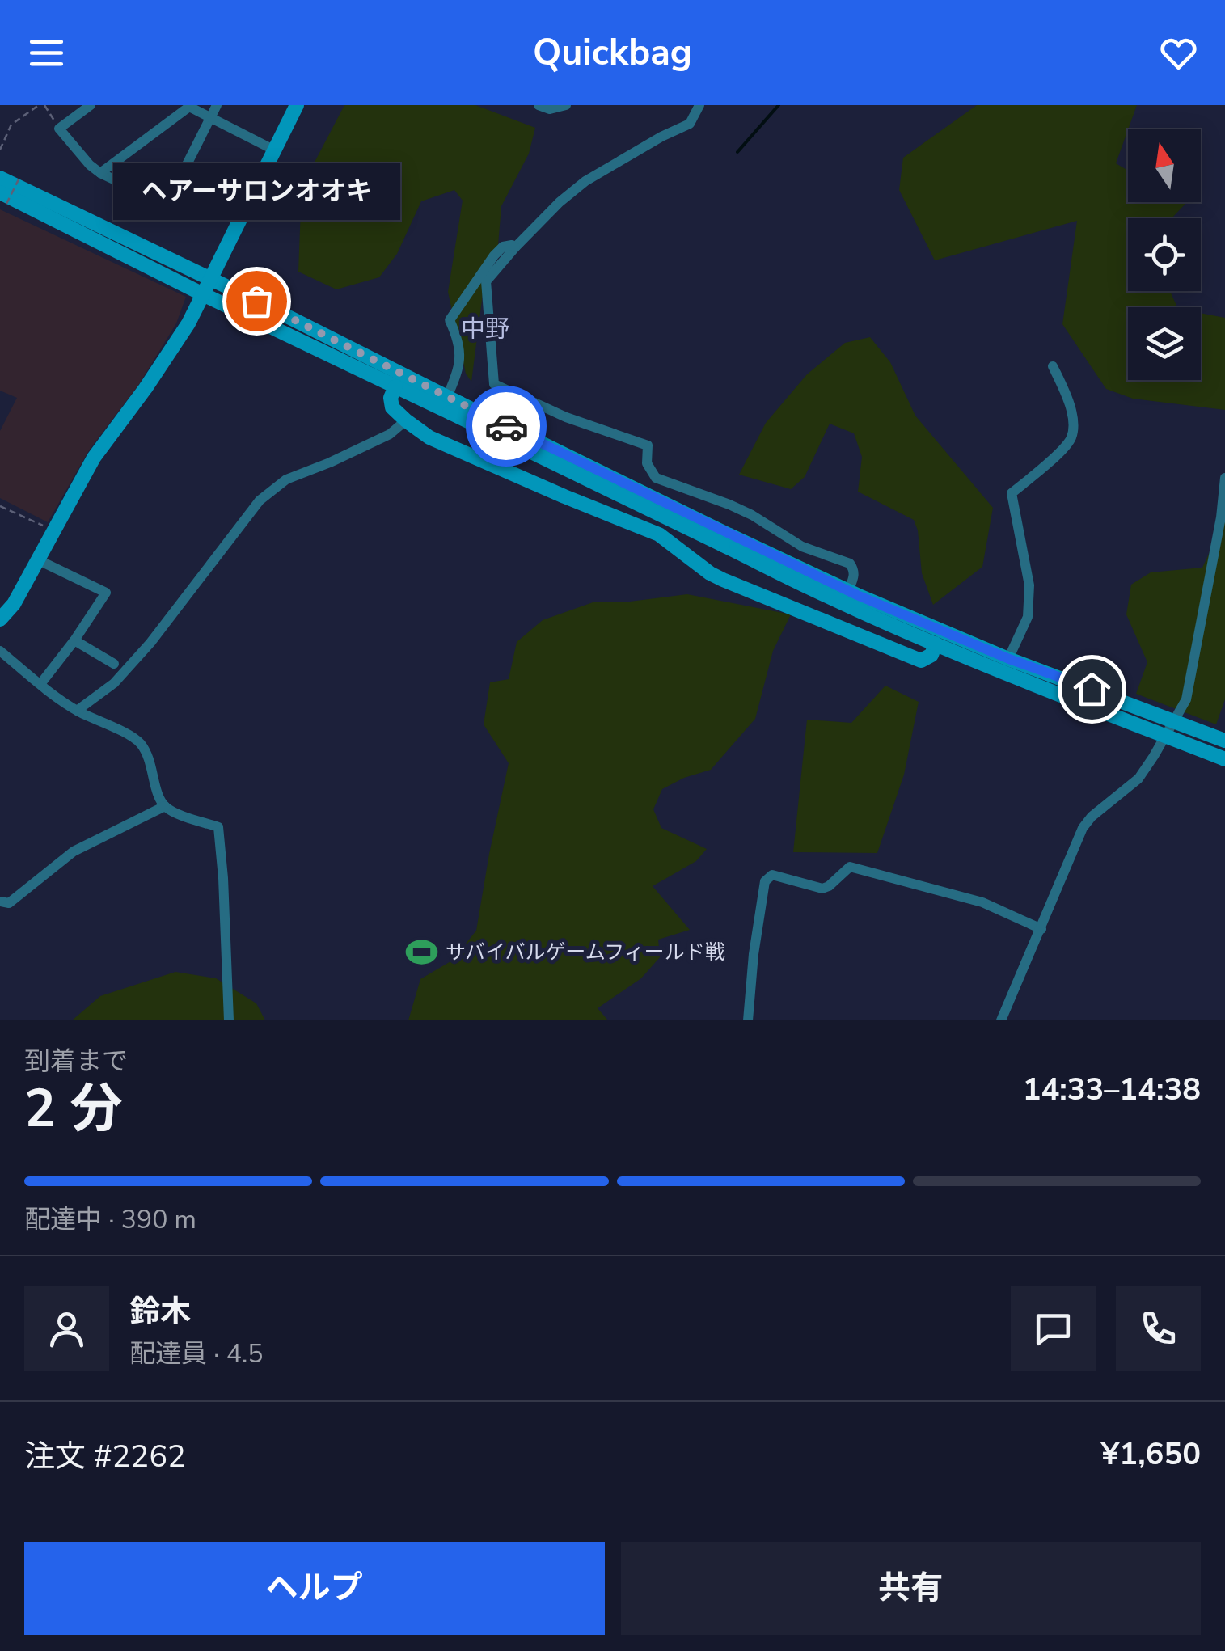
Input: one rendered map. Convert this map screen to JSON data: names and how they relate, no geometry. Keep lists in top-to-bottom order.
{
  "districts": ["中野"],
  "places": {
    "other": ["ヘアーサロンオオキ"],
    "sports": ["サバイバルゲームフィールド戦"]
  },
  "north": "top",
  "page": {
    "header": "Quickbag",
    "bubble": "ヘアーサロンオオキ",
    "heading": ["2 分", "到着まで", "14:33–14:38"],
    "panel": [
      "鈴木",
      "配達員 · 4.5",
      "注文 #2262",
      "¥1,650"
    ],
    "bar": "配達中 · 390 m",
    "buttons": ["ヘルプ", "共有"]
  }
}
